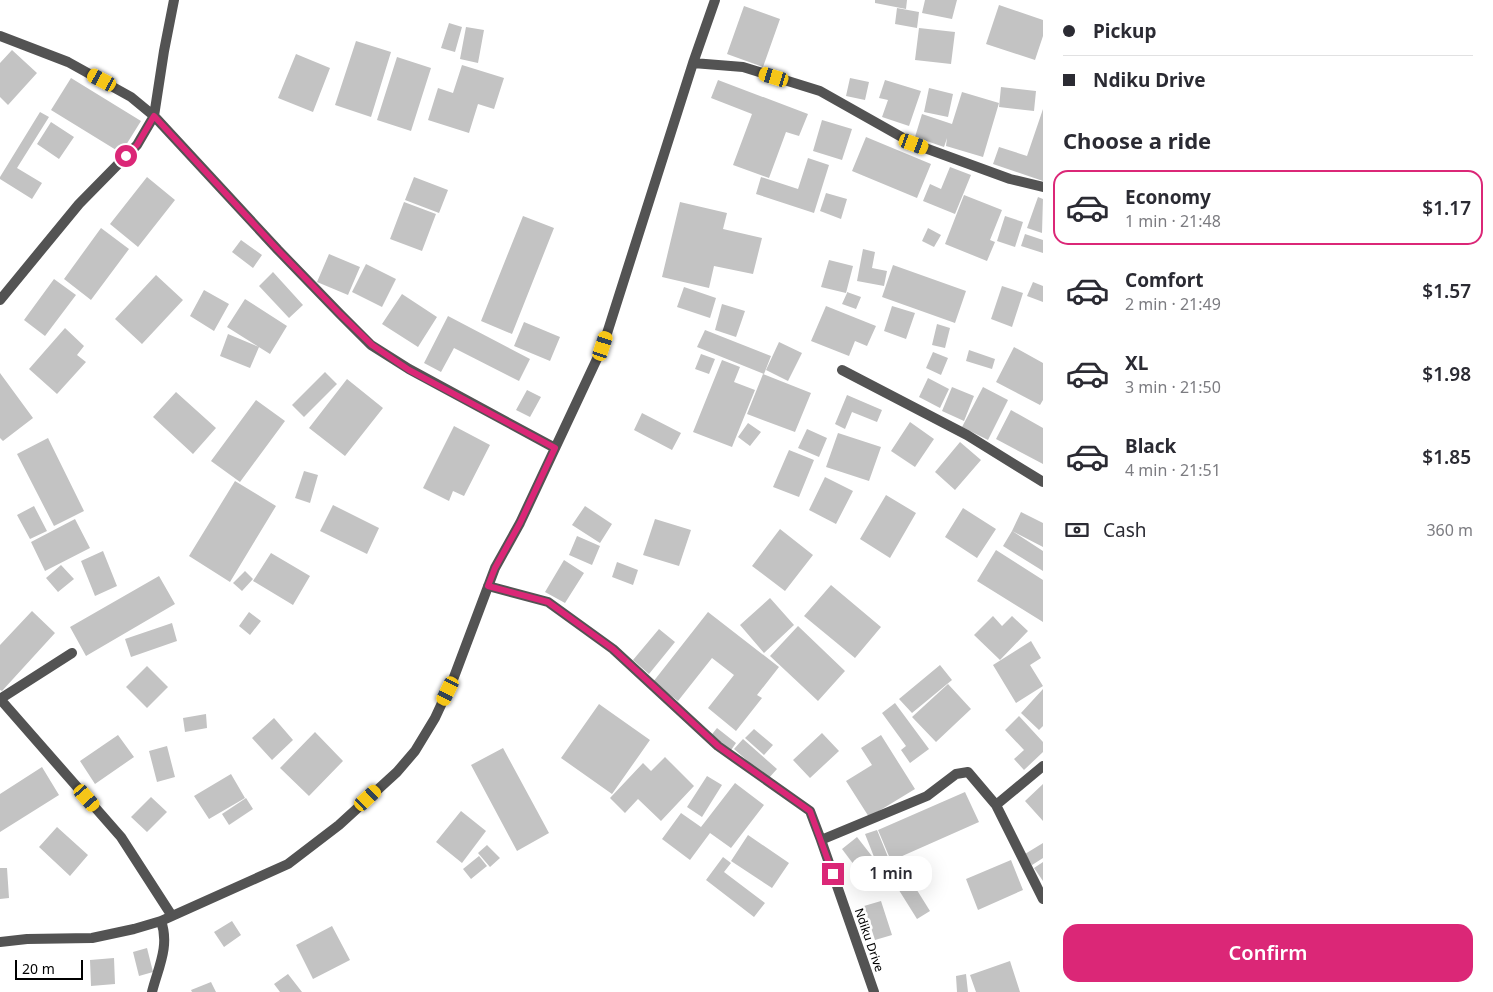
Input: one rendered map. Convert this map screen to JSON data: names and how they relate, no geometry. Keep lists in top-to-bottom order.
{
  "streets": {
    "street": ["Ndiku Drive"]
  },
  "scale_bar": "20 m",
  "page": {
    "banner": ["Pickup", "Ndiku Drive"],
    "heading": "Choose a ride",
    "list": [
      {
        "name": "Economy",
        "note": "1 min · 21:48",
        "value": "$1.17"
      },
      {
        "name": "Comfort",
        "note": "2 min · 21:49",
        "value": "$1.57"
      },
      {
        "name": "XL",
        "note": "3 min · 21:50",
        "value": "$1.98"
      },
      {
        "name": "Black",
        "note": "4 min · 21:51",
        "value": "$1.85"
      }
    ],
    "pay": ["Cash", "360 m"],
    "bubble": "1 min",
    "buttons": "Confirm",
    "scale": "20 m"
  }
}
